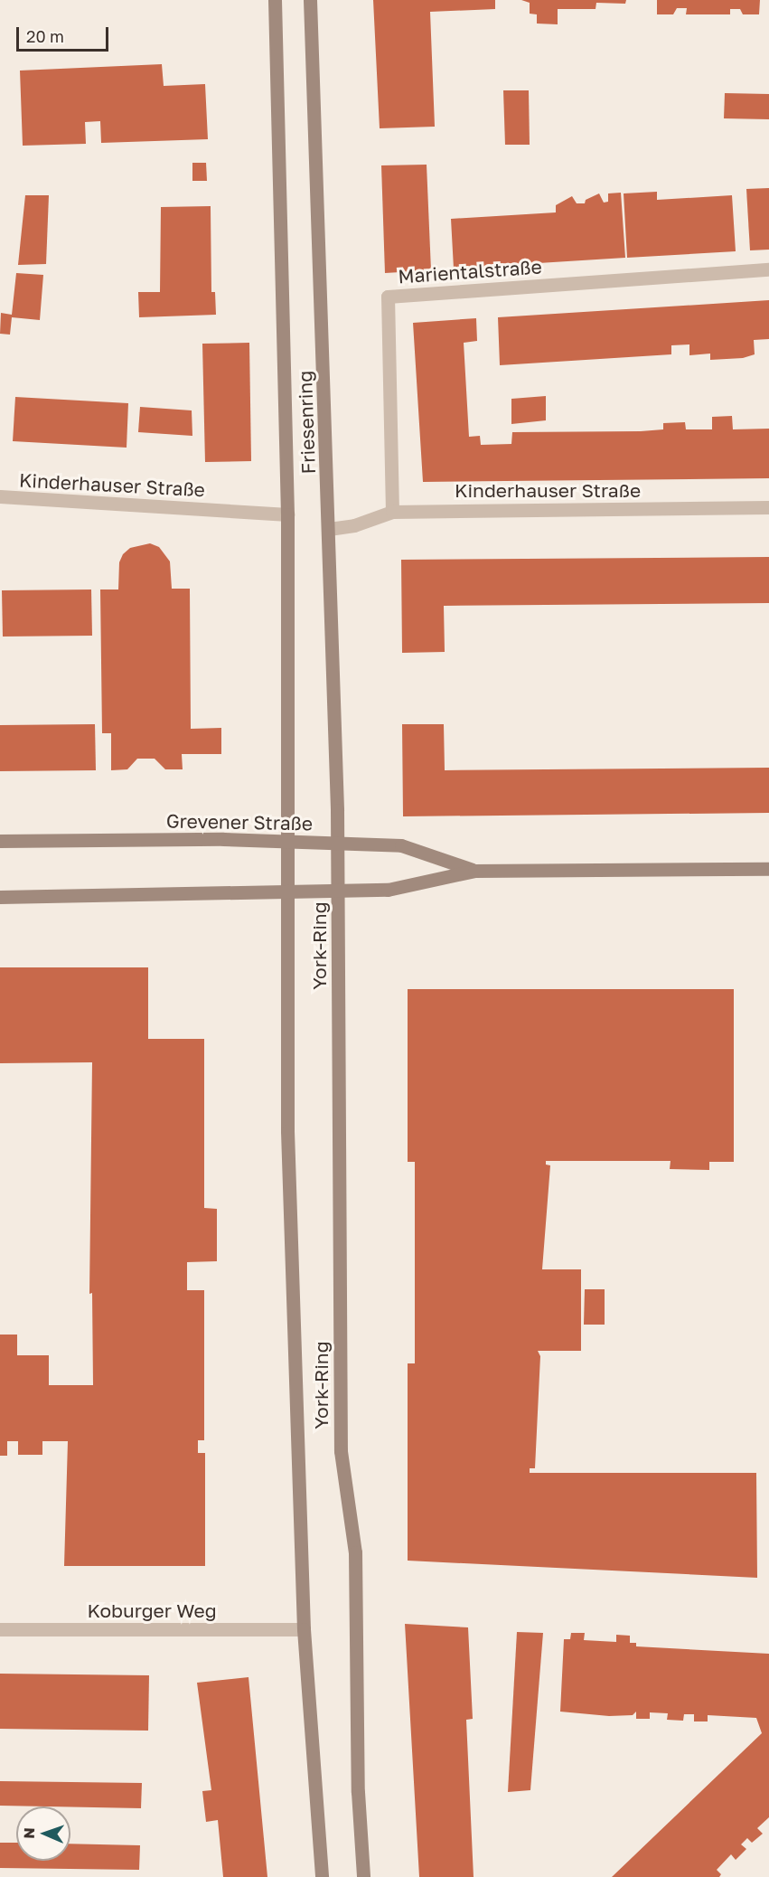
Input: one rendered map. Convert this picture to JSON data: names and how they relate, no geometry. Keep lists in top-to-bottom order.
{
  "streets": {
    "main road": ["Friesenring", "Grevener Straße", "York-Ring"],
    "street": ["Marientalstraße", "Kinderhauser Straße", "Koburger Weg"]
  },
  "crossings": [
    ["Marientalstraße", "Kinderhauser Straße"],
    ["Friesenring", "Kinderhauser Straße"],
    ["Friesenring", "Grevener Straße"],
    ["Friesenring", "York-Ring"],
    ["Grevener Straße", "York-Ring"],
    ["York-Ring", "Koburger Weg"]
  ],
  "scale_bar": "20 m",
  "north": "left"
}
